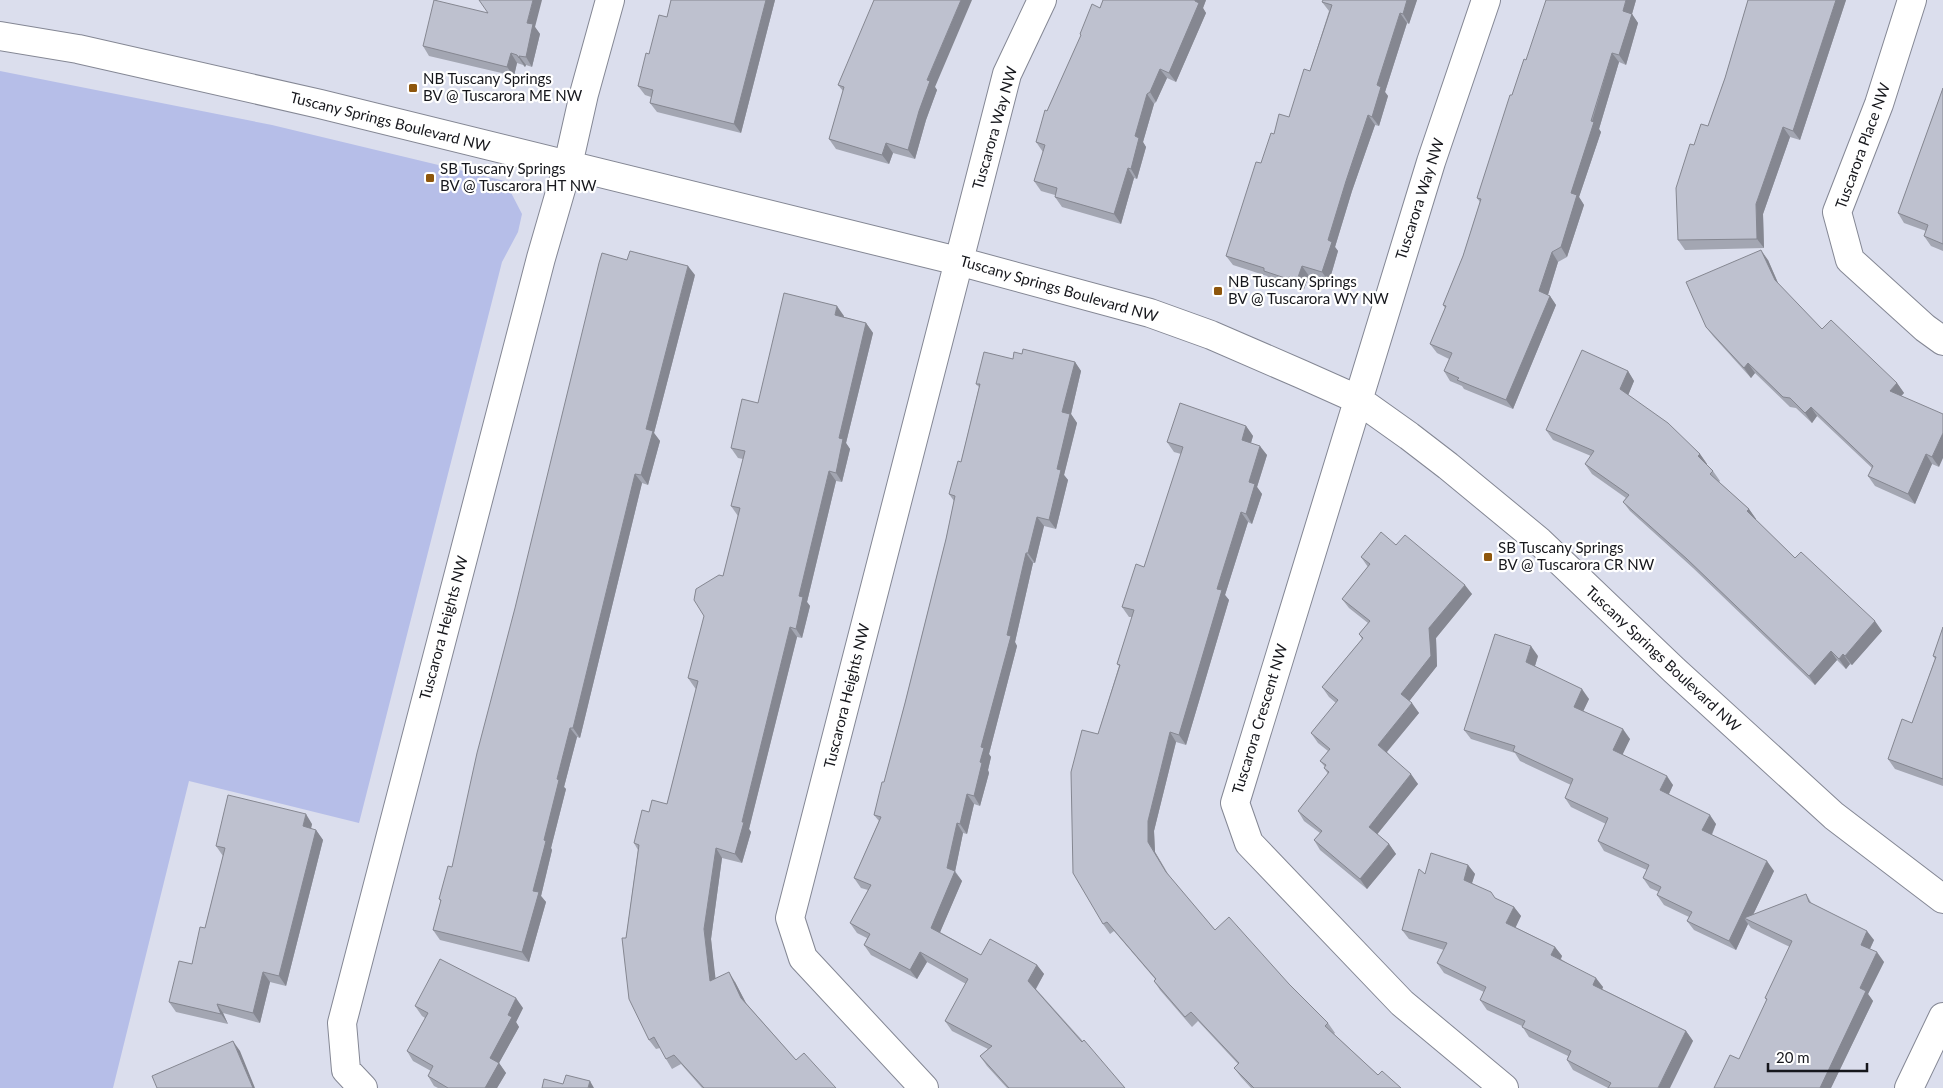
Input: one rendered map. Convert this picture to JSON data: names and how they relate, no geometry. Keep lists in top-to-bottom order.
{
  "streets": {
    "street": [
      "Tuscany Springs Boulevard NW",
      "Tuscarora Way NW",
      "Tuscarora Place NW",
      "Tuscarora Heights NW",
      "Tuscarora Crescent NW"
    ]
  },
  "crossings": [
    ["Tuscany Springs Boulevard NW", "Tuscarora Way NW"],
    ["Tuscany Springs Boulevard NW", "Tuscarora Heights NW"],
    ["Tuscany Springs Boulevard NW", "Tuscarora Crescent NW"],
    ["Tuscarora Way NW", "Tuscarora Heights NW"],
    ["Tuscarora Way NW", "Tuscarora Crescent NW"]
  ],
  "places": {
    "transit": [
      "NB Tuscany Springs BV @ Tuscarora ME NW",
      "SB Tuscany Springs BV @ Tuscarora HT NW",
      "NB Tuscany Springs BV @ Tuscarora WY NW",
      "SB Tuscany Springs BV @ Tuscarora CR NW"
    ]
  },
  "scale_bar": "20 m"
}
